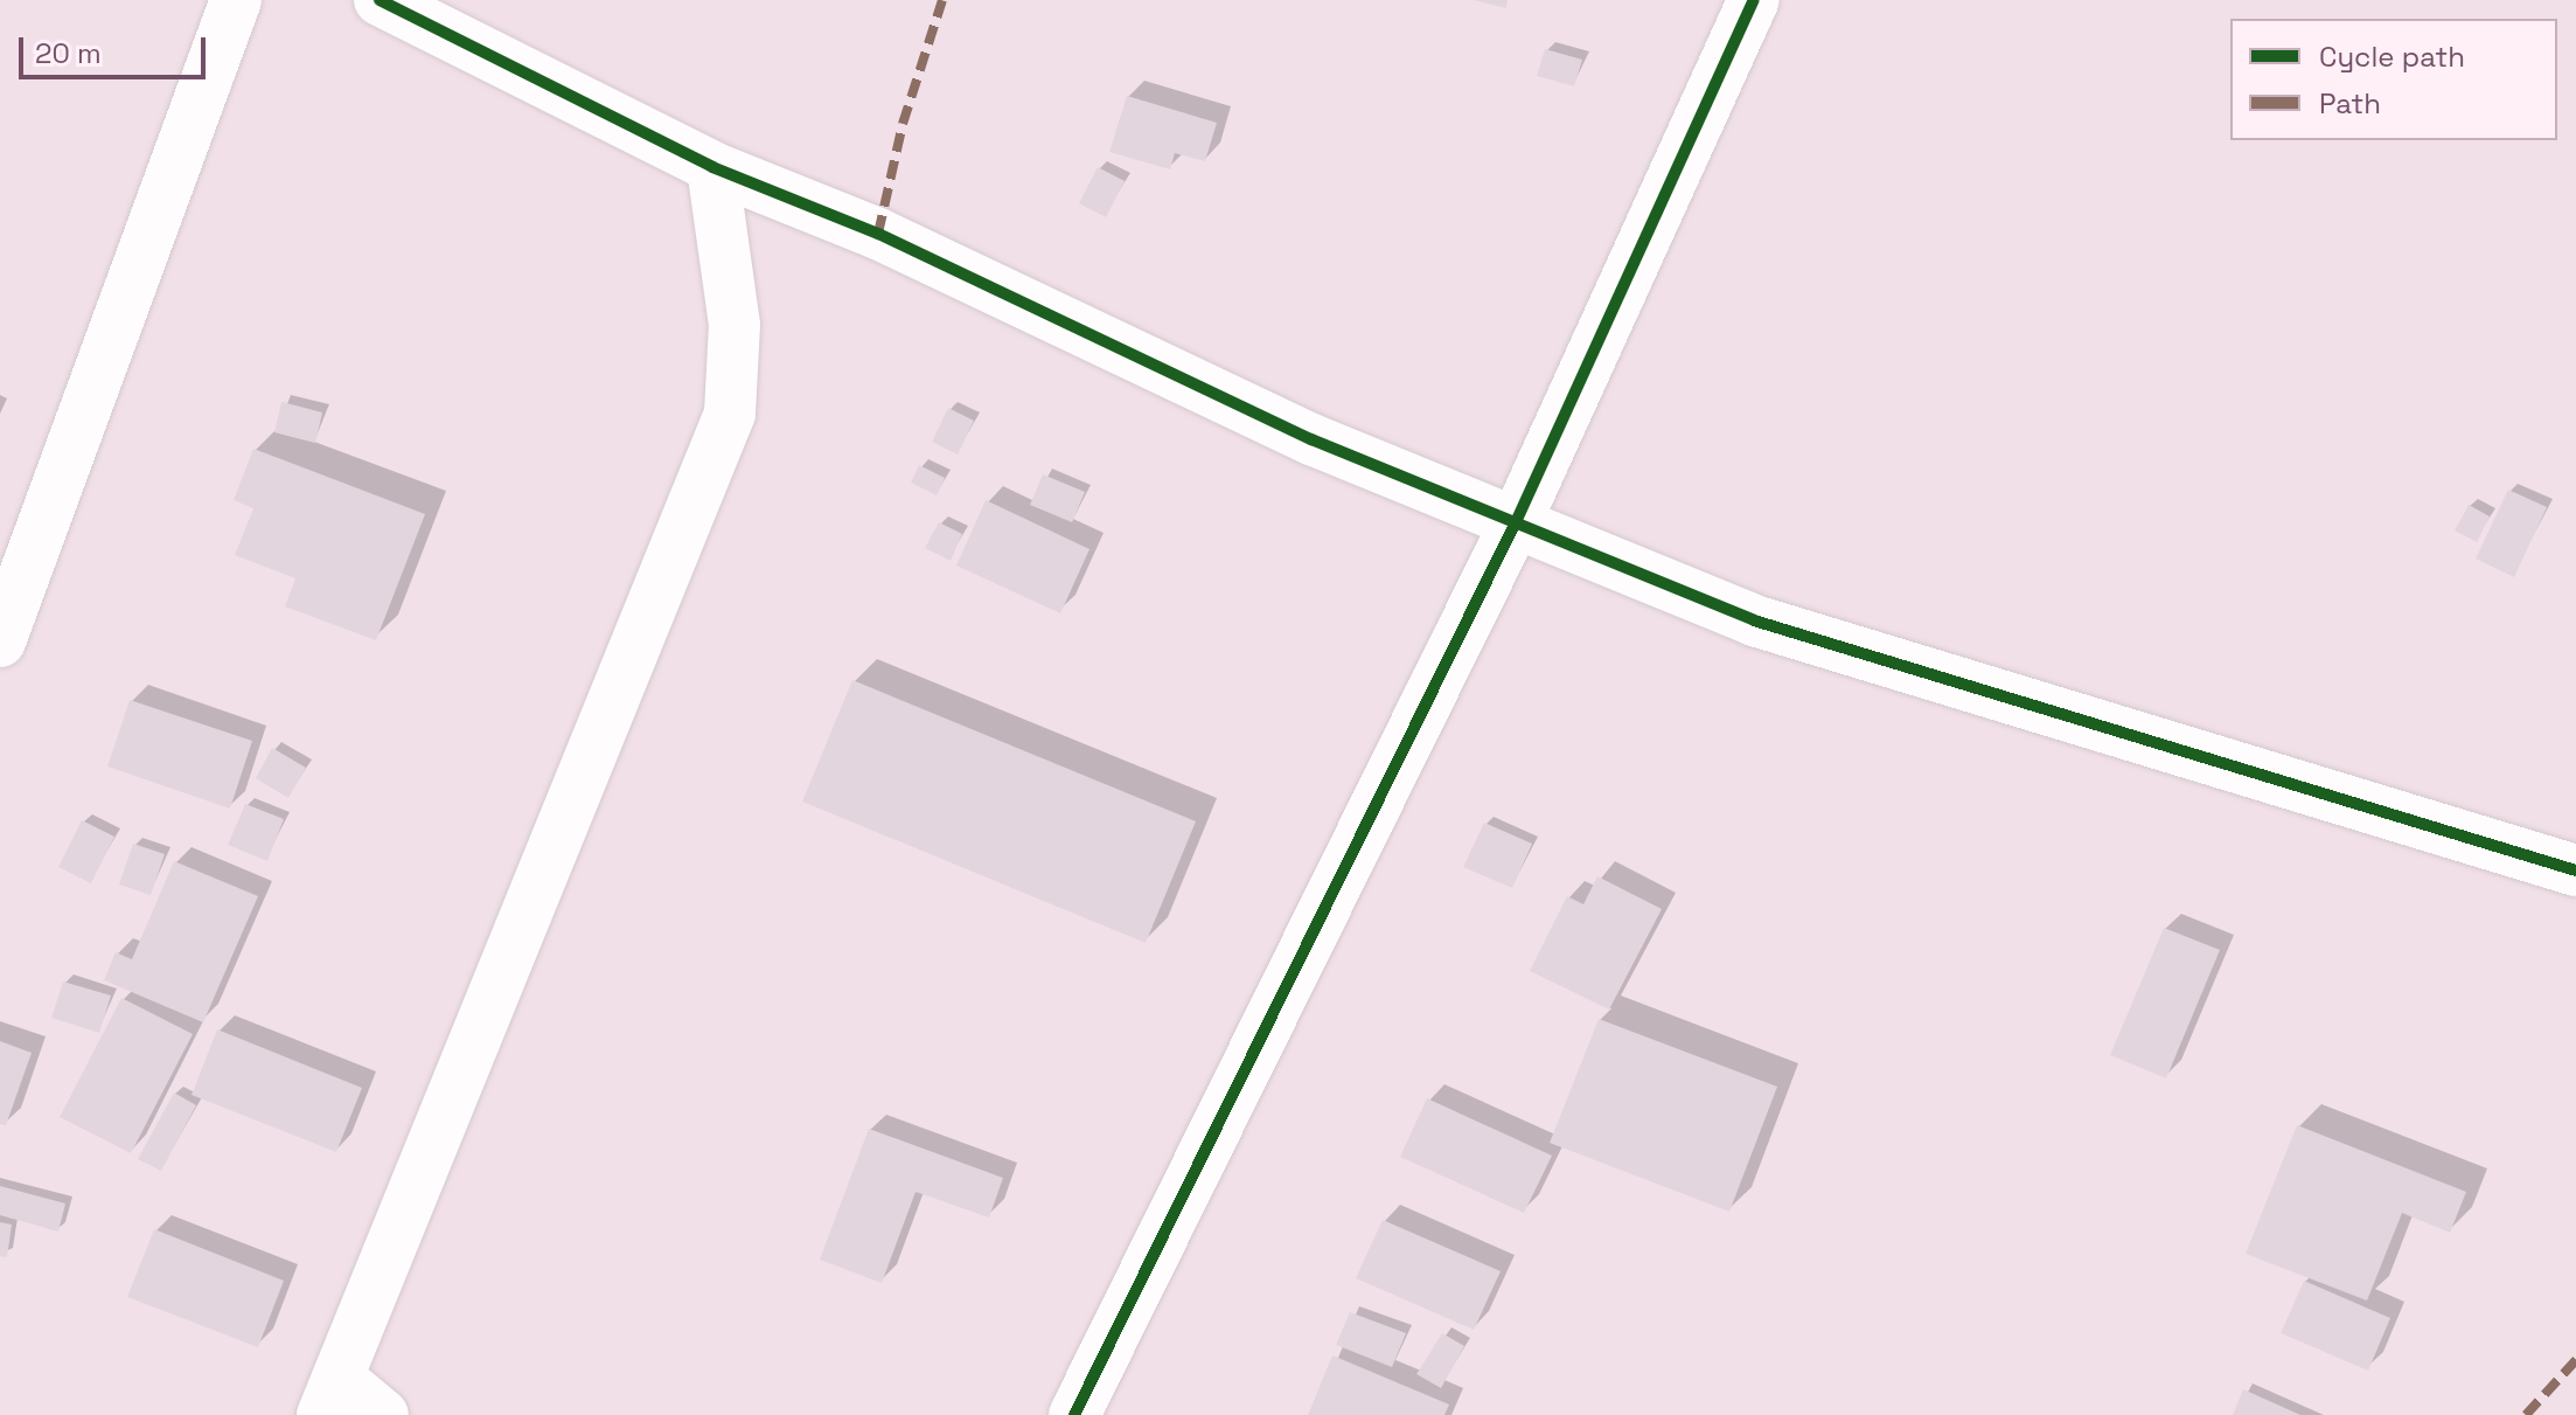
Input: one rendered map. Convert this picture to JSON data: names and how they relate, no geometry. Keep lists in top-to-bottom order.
{
  "legend": ["Cycle path", "Path"],
  "scale_bar": "20 m"
}
